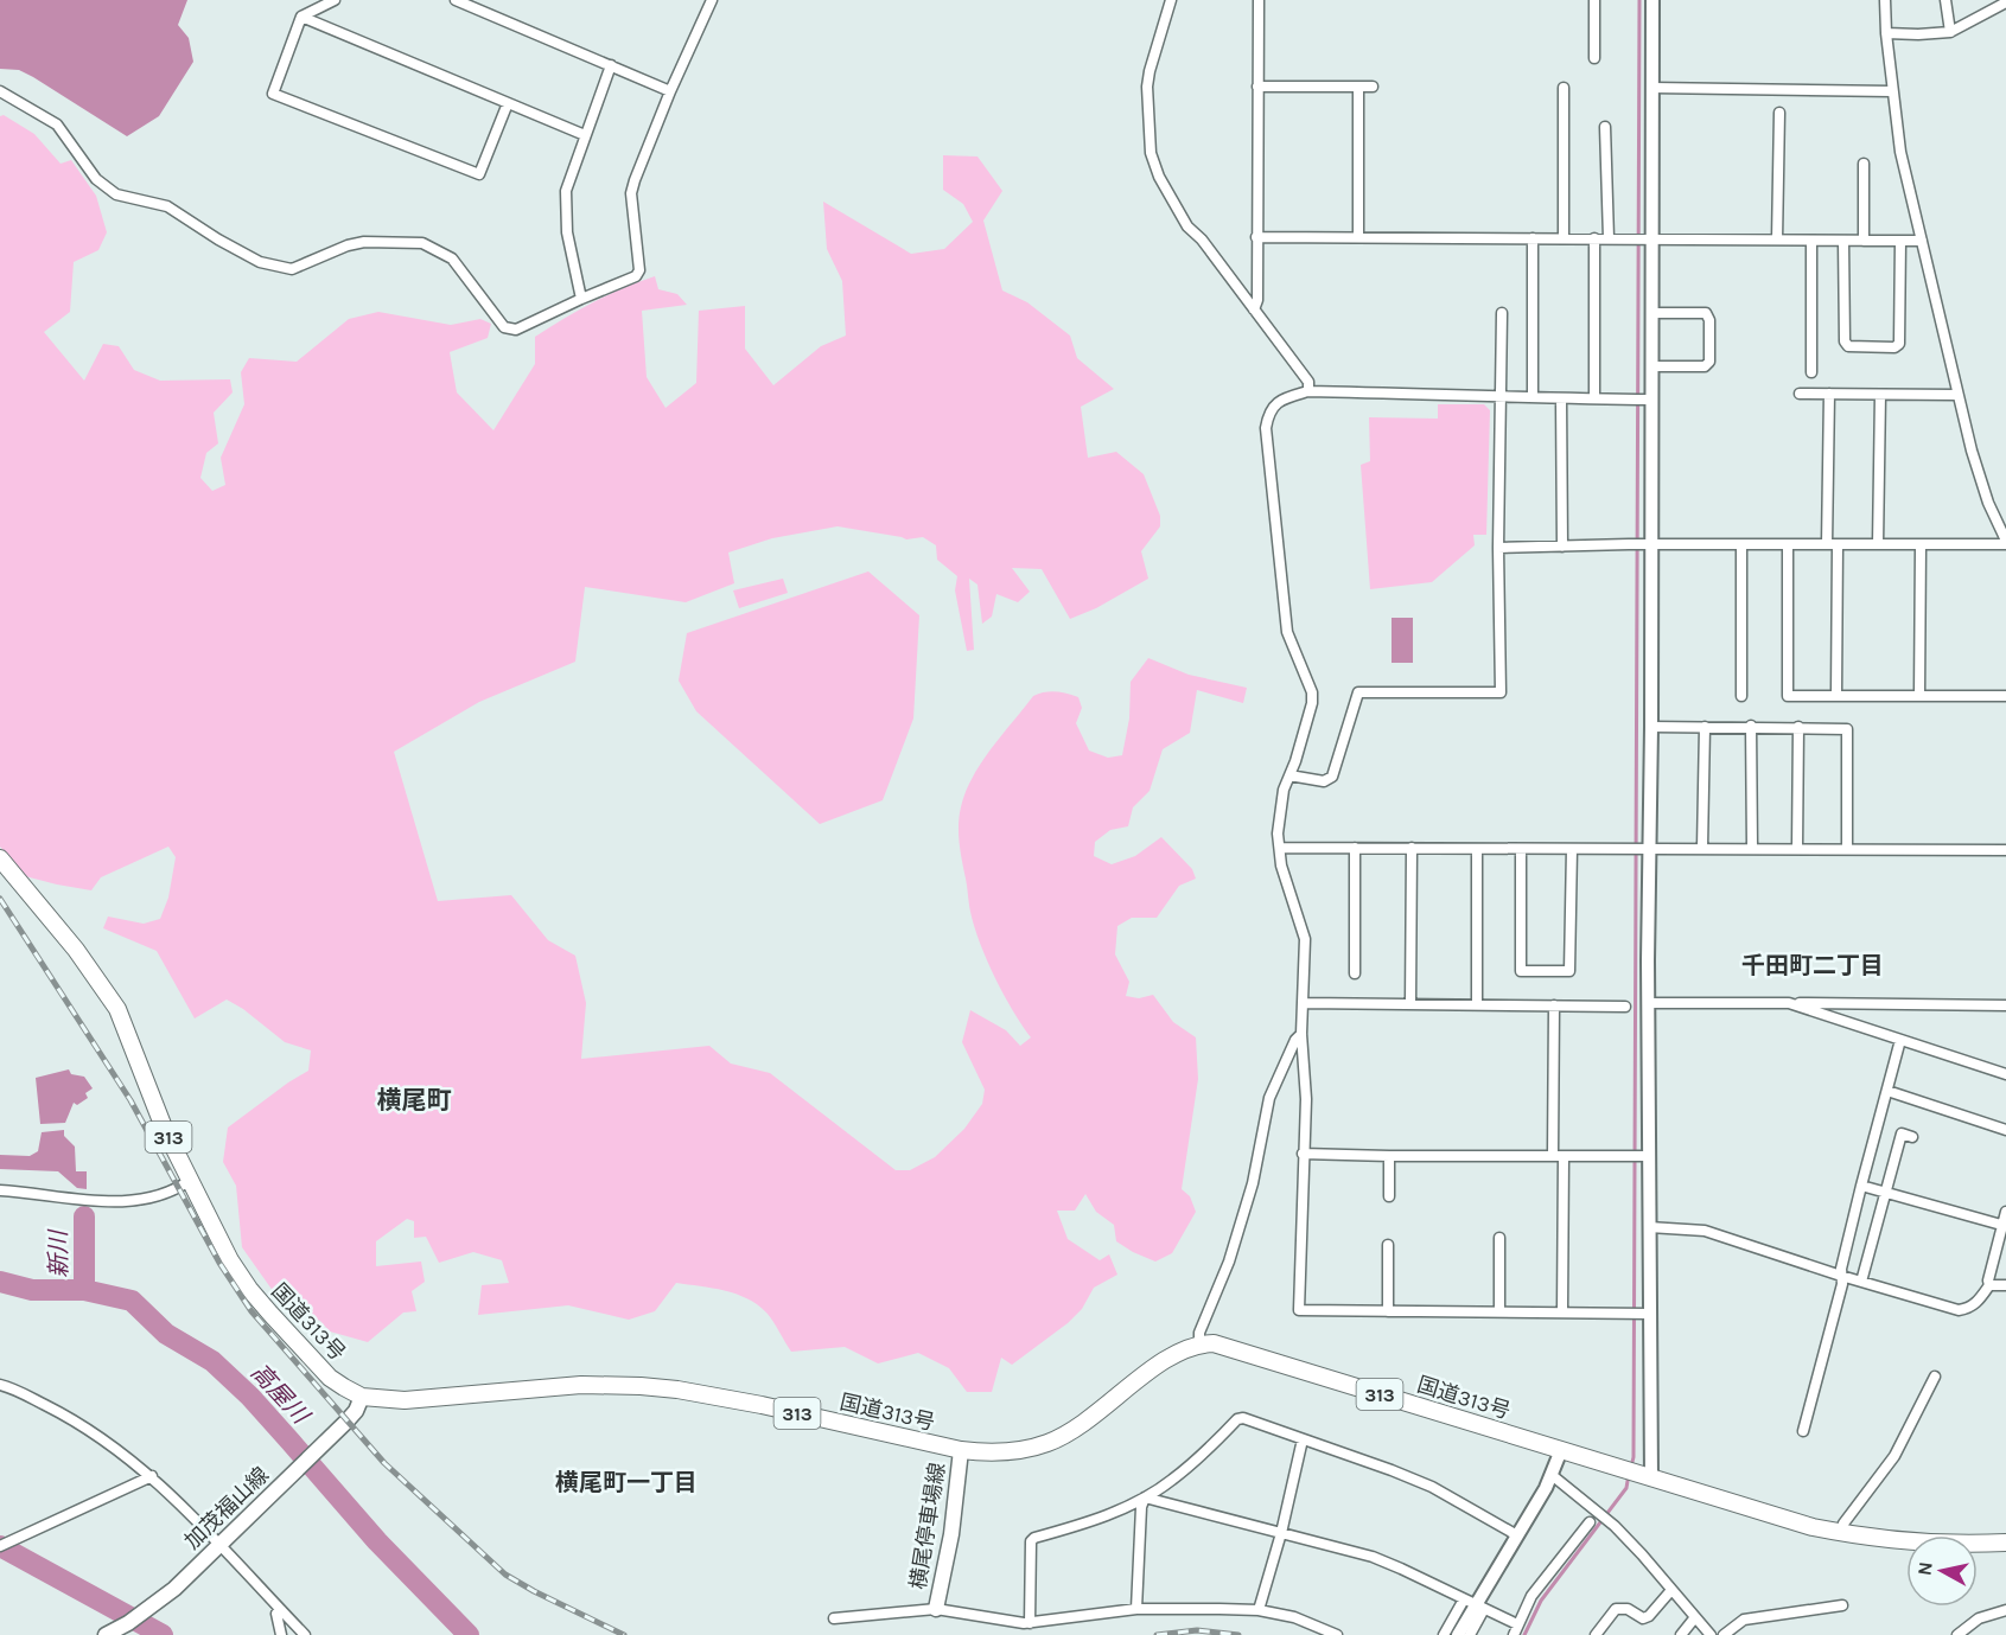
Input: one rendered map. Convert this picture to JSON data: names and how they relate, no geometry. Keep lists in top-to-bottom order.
{
  "streets": {
    "highway": ["313", "国道313号"],
    "main road": ["加茂福山線", "横尾停車場線"]
  },
  "crossings": [
    ["国道313号", "加茂福山線"],
    ["国道313号", "横尾停車場線"]
  ],
  "districts": ["千田町二丁目", "横尾町", "横尾町一丁目"],
  "water": ["新川", "高屋川"],
  "north": "left"
}
